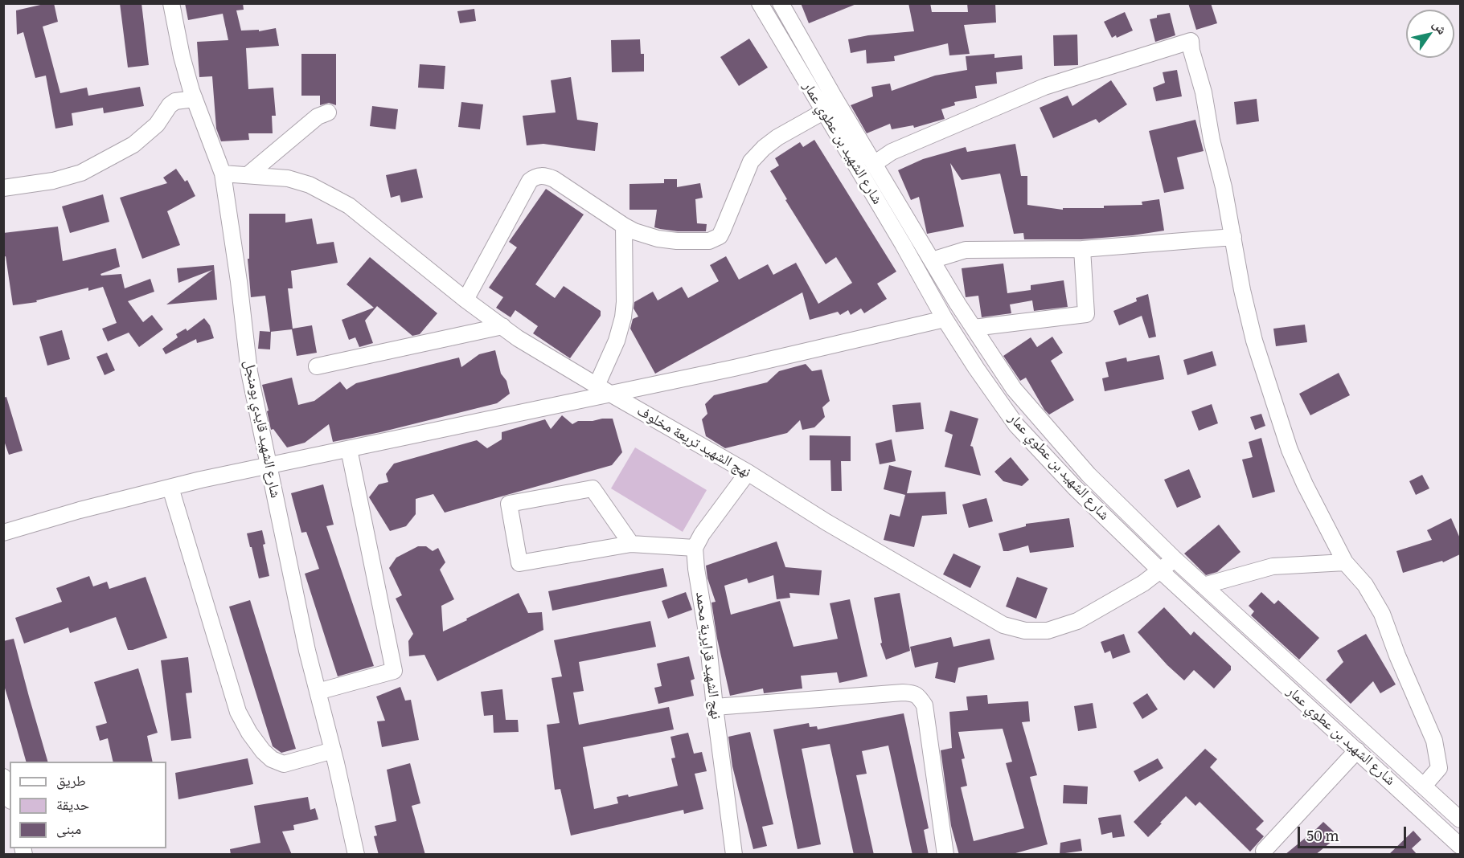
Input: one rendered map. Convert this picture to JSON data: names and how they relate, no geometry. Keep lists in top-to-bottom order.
{
  "streets": {
    "street": [
      "شارع الشهيد بن عطوي عمار",
      "شارع الشهيد قايدي بومنجل",
      "نهج الشهيد تريعة مخلوف",
      "نهج الشهيد قرايرية محمد"
    ]
  },
  "crossings": [
    ["شارع الشهيد بن عطوي عمار", "نهج الشهيد تريعة مخلوف"],
    ["شارع الشهيد قايدي بومنجل", "نهج الشهيد تريعة مخلوف"]
  ],
  "legend": ["طريق", "حديقة", "مبنى"],
  "scale_bar": "50 m",
  "north": "top right"
}
